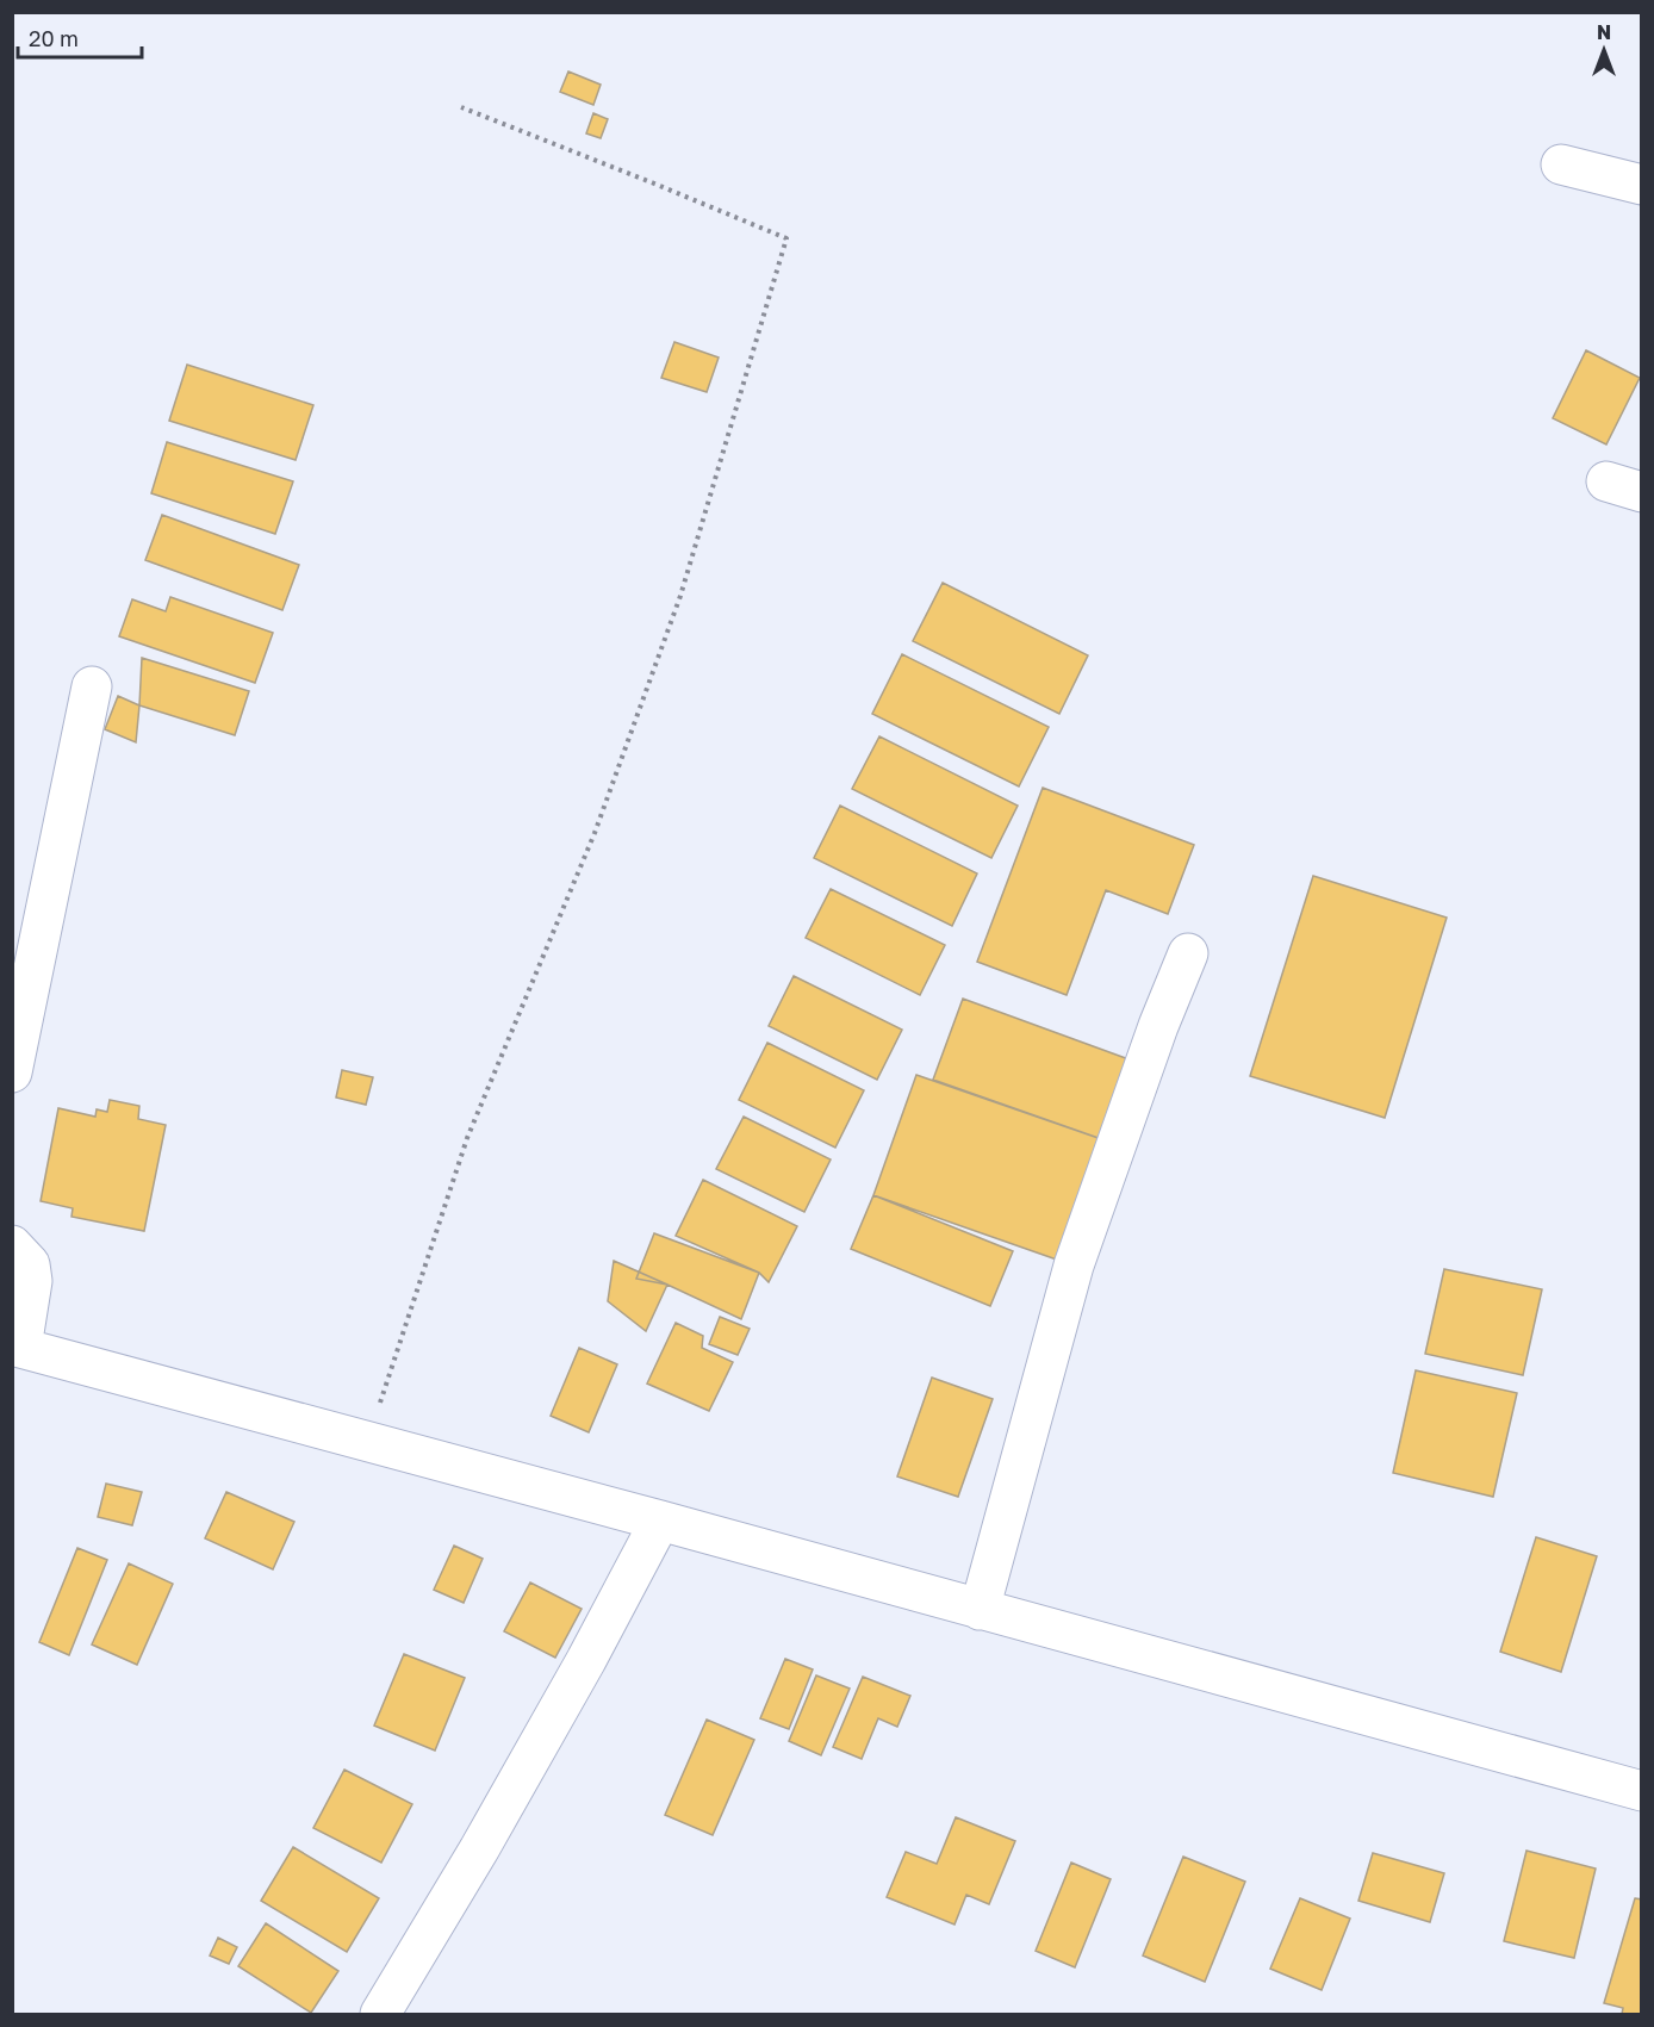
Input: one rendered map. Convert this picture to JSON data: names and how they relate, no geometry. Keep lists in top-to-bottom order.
{
  "scale_bar": "20 m",
  "north": "top"
}
